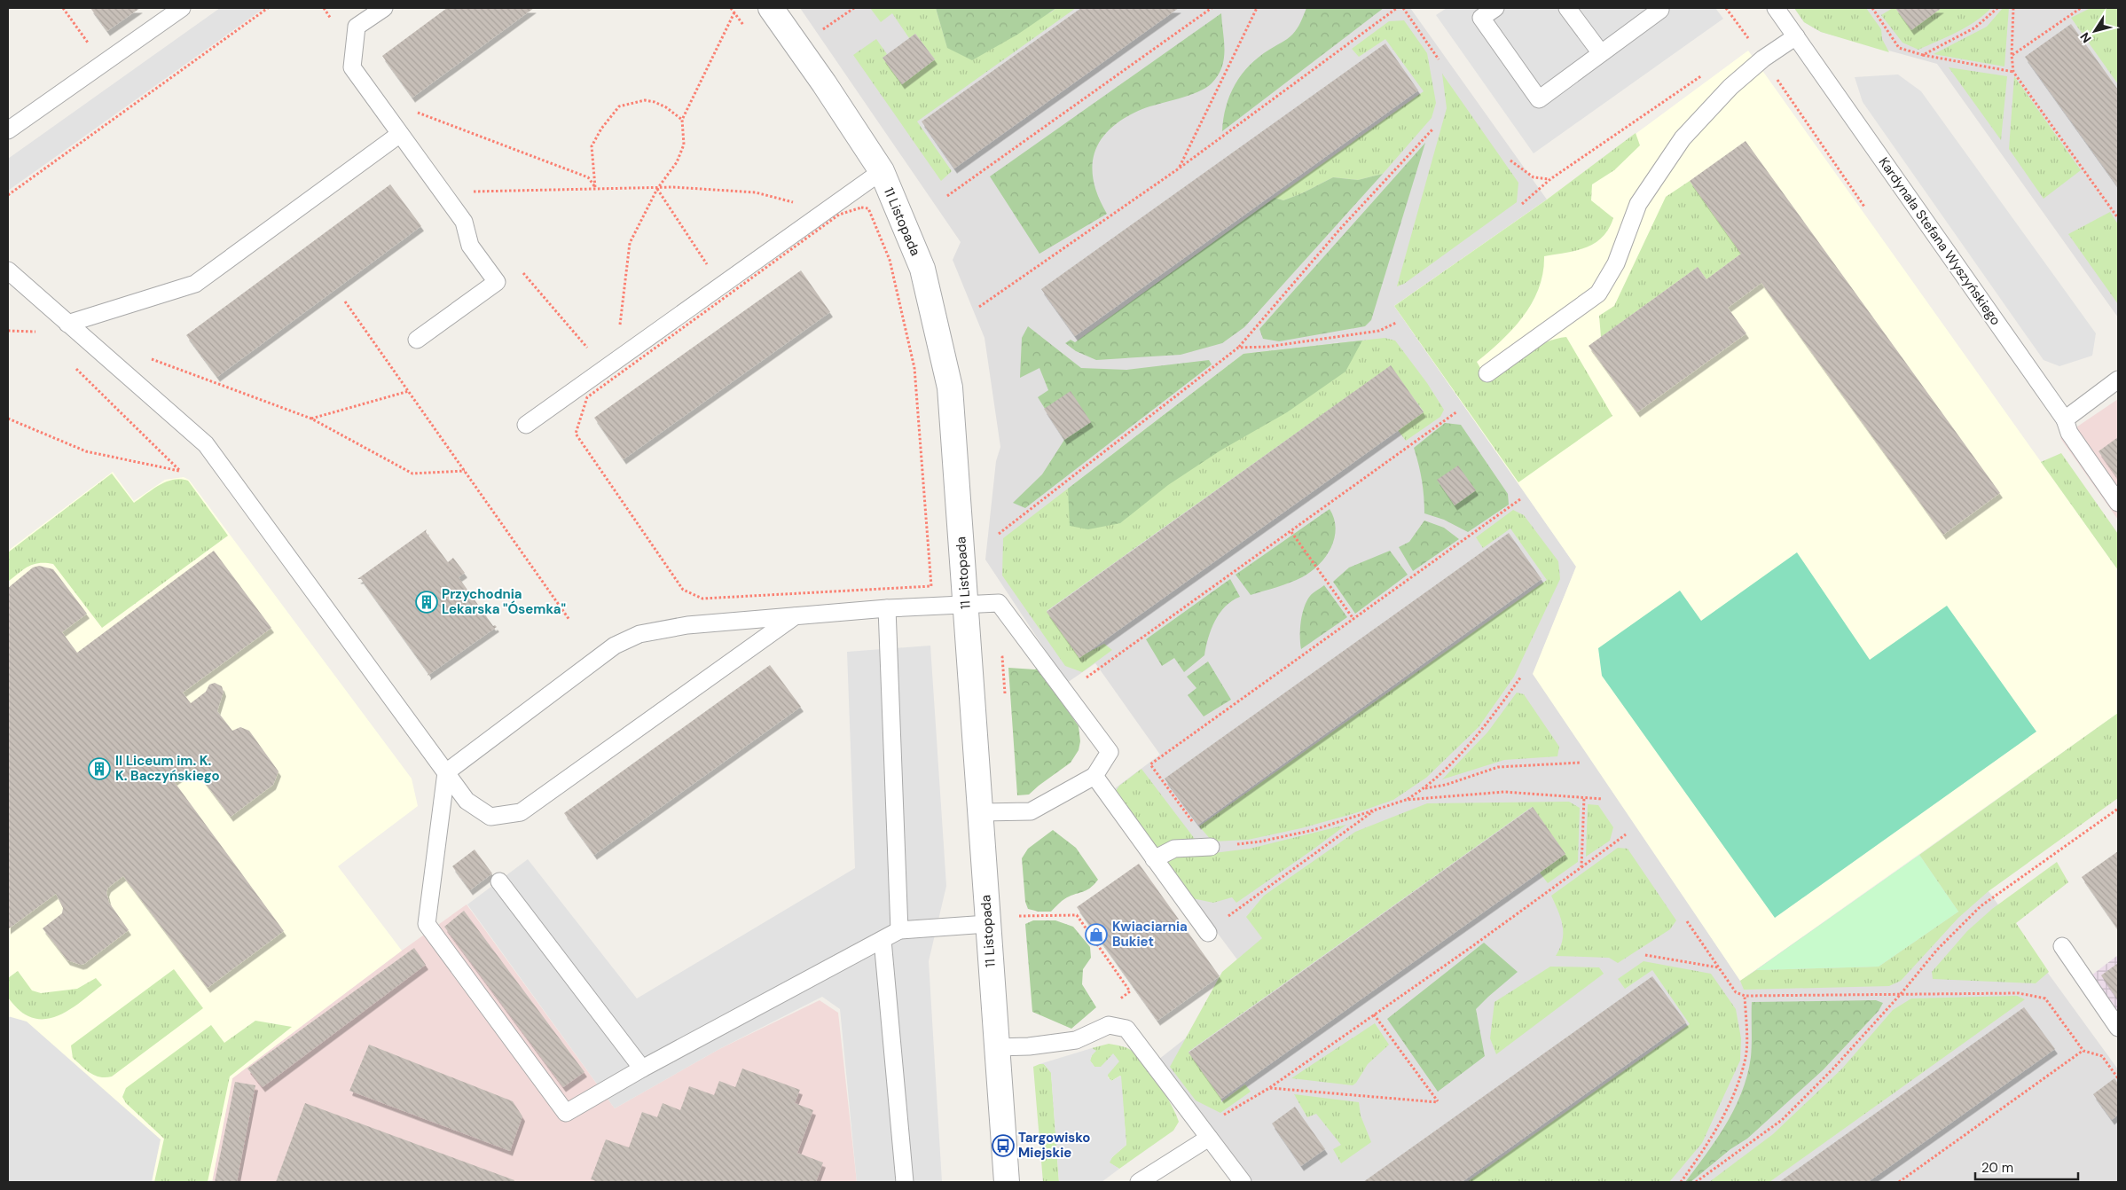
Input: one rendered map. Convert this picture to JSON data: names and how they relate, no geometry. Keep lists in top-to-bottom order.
{
  "streets": {
    "street": ["11 Listopada"],
    "lane": ["Kardynała Stefana Wyszyńskiego"]
  },
  "places": {
    "building": ["Przychodnia Lekarska \"Ósemka\"", "II Liceum im. K. K. Baczyńskiego"],
    "shop": ["Kwiaciarnia Bukiet"],
    "bus stop": ["Targowisko Miejskie"]
  },
  "scale_bar": "20 m",
  "north": "bottom left"
}
